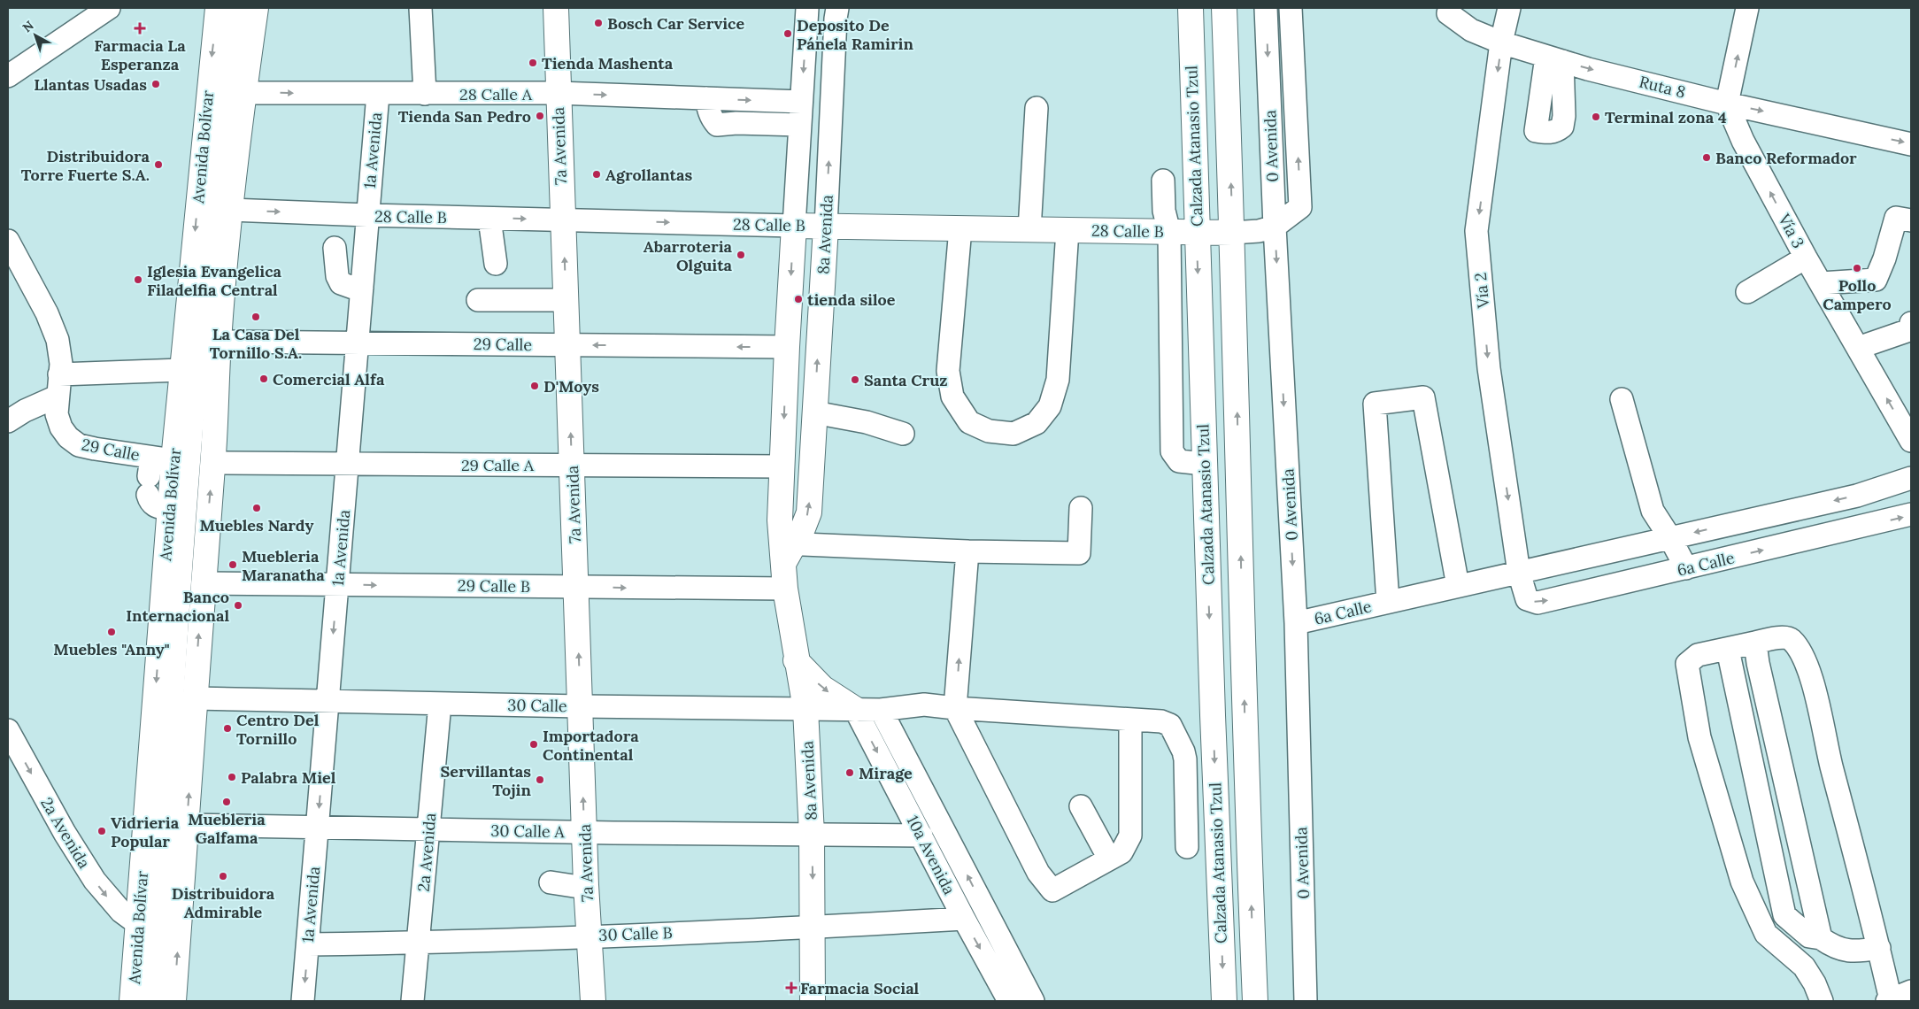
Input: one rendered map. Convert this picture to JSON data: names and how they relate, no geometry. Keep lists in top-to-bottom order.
{
  "streets": {
    "main road": [
      "7a Avenida",
      "Calzada Atanasio Tzul",
      "Avenida Bolívar",
      "28 Calle B",
      "8a Avenida"
    ],
    "street": [
      "Ruta 8",
      "28 Calle A",
      "0 Avenida",
      "1a Avenida",
      "Vía 3",
      "Vía 2",
      "29 Calle",
      "29 Calle A",
      "6a Calle",
      "29 Calle B",
      "30 Calle",
      "30 Calle A",
      "2a Avenida",
      "10a Avenida",
      "30 Calle B"
    ]
  },
  "crossings": [
    ["Ruta 8", "Vía 3"],
    ["Ruta 8", "Vía 2"],
    ["28 Calle A", "7a Avenida"],
    ["28 Calle A", "1a Avenida"],
    ["28 Calle A", "8a Avenida"],
    ["7a Avenida", "28 Calle B"],
    ["7a Avenida", "29 Calle"],
    ["7a Avenida", "29 Calle A"],
    ["7a Avenida", "29 Calle B"],
    ["7a Avenida", "30 Calle"],
    ["7a Avenida", "30 Calle A"],
    ["7a Avenida", "30 Calle B"],
    ["Calzada Atanasio Tzul", "28 Calle B"],
    ["0 Avenida", "28 Calle B"],
    ["0 Avenida", "6a Calle"],
    ["Avenida Bolívar", "29 Calle"],
    ["Avenida Bolívar", "2a Avenida"],
    ["1a Avenida", "28 Calle B"],
    ["1a Avenida", "29 Calle"],
    ["1a Avenida", "29 Calle A"],
    ["1a Avenida", "29 Calle B"],
    ["1a Avenida", "30 Calle"],
    ["1a Avenida", "30 Calle A"],
    ["1a Avenida", "30 Calle B"],
    ["28 Calle B", "8a Avenida"],
    ["8a Avenida", "29 Calle"],
    ["8a Avenida", "29 Calle A"],
    ["8a Avenida", "29 Calle B"],
    ["8a Avenida", "30 Calle"],
    ["8a Avenida", "30 Calle A"],
    ["8a Avenida", "30 Calle B"],
    ["Vía 2", "6a Calle"],
    ["30 Calle", "2a Avenida"],
    ["30 Calle", "10a Avenida"],
    ["30 Calle A", "2a Avenida"],
    ["30 Calle A", "10a Avenida"],
    ["2a Avenida", "30 Calle B"],
    ["10a Avenida", "30 Calle B"]
  ],
  "one_way": [
    "Ruta 8",
    "28 Calle A",
    "7a Avenida",
    "28 Calle B",
    "Vía 3",
    "29 Calle B",
    "2a Avenida"
  ],
  "places": {
    "other": [
      "Bosch Car Service",
      "Deposito De Pánela Ramirin",
      "Tienda Mashenta",
      "Llantas Usadas",
      "Tienda San Pedro",
      "Terminal zona 4",
      "Banco Reformador",
      "Distribuidora Torre Fuerte S.A.",
      "Agrollantas",
      "Abarroteria Olguita",
      "Pollo Campero",
      "Iglesia Evangelica Filadelfia Central",
      "tienda siloe",
      "La Casa Del Tornillo S.A.",
      "Comercial Alfa",
      "Santa Cruz",
      "D'Moys",
      "Muebles Nardy",
      "Muebleria Maranatha",
      "Banco Internacional",
      "Muebles \"Anny\"",
      "Centro Del Tornillo",
      "Importadora Continental",
      "Mirage",
      "Palabra Miel",
      "Servillantas Tojin",
      "Muebleria Galfama",
      "Vidrieria Popular",
      "Distribuidora Admirable"
    ],
    "health": ["Farmacia La Esperanza", "Farmacia Social"]
  },
  "north": "top left"
}
